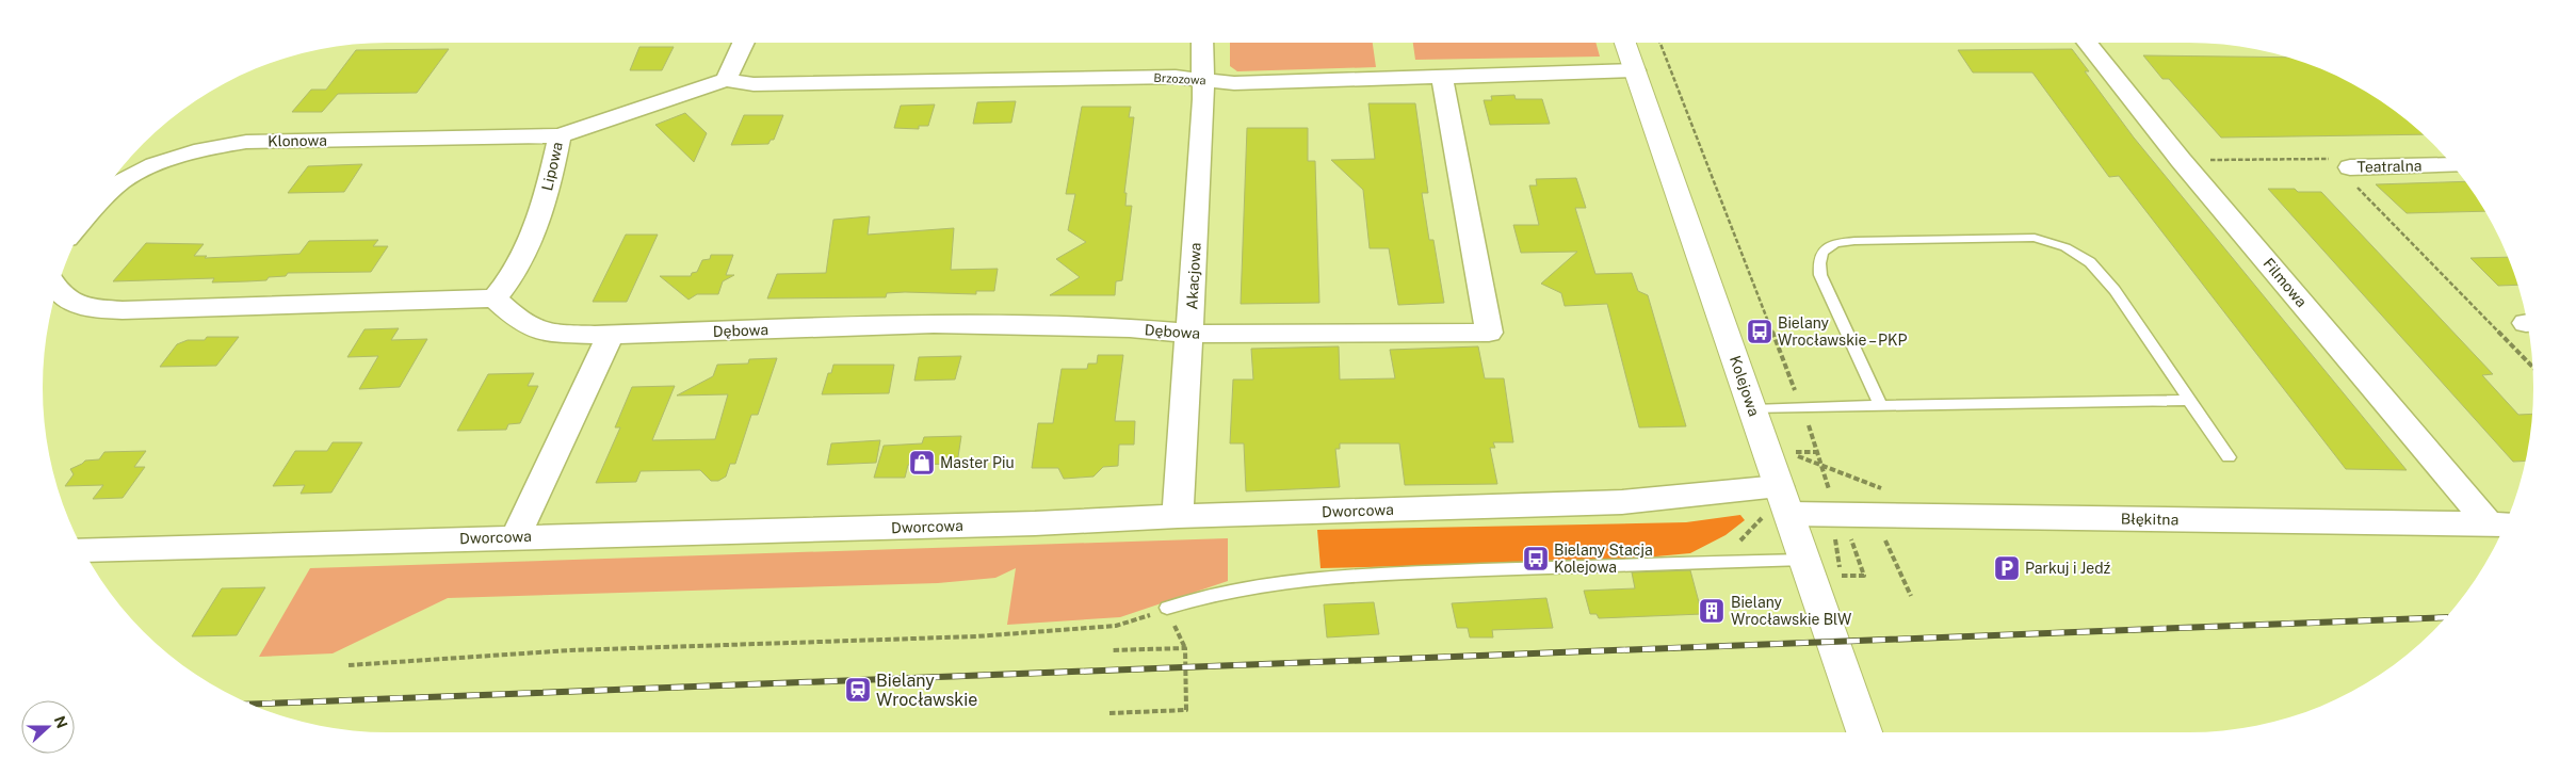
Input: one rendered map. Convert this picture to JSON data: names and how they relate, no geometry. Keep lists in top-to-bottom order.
{
  "streets": {
    "street": [
      "Brzozowa",
      "Klonowa",
      "Lipowa",
      "Teatralna",
      "Akacjowa",
      "Filmowa",
      "Dębowa",
      "Kolejowa",
      "Dworcowa",
      "Błękitna"
    ]
  },
  "crossings": [
    ["Brzozowa", "Lipowa"],
    ["Brzozowa", "Akacjowa"],
    ["Brzozowa", "Dębowa"],
    ["Brzozowa", "Kolejowa"],
    ["Klonowa", "Lipowa"],
    ["Akacjowa", "Dębowa"],
    ["Akacjowa", "Dworcowa"],
    ["Filmowa", "Błękitna"],
    ["Kolejowa", "Dworcowa"],
    ["Kolejowa", "Błękitna"],
    ["Dworcowa", "Błękitna"]
  ],
  "places": {
    "bus stop": ["Bielany Wrocławskie – PKP", "Bielany Stacja Kolejowa"],
    "shop": ["Master Piu"],
    "parking": ["Parkuj i Jedź"],
    "building": ["Bielany Wrocławskie BlW"],
    "station": ["Bielany Wrocławskie"]
  },
  "north": "right"
}
